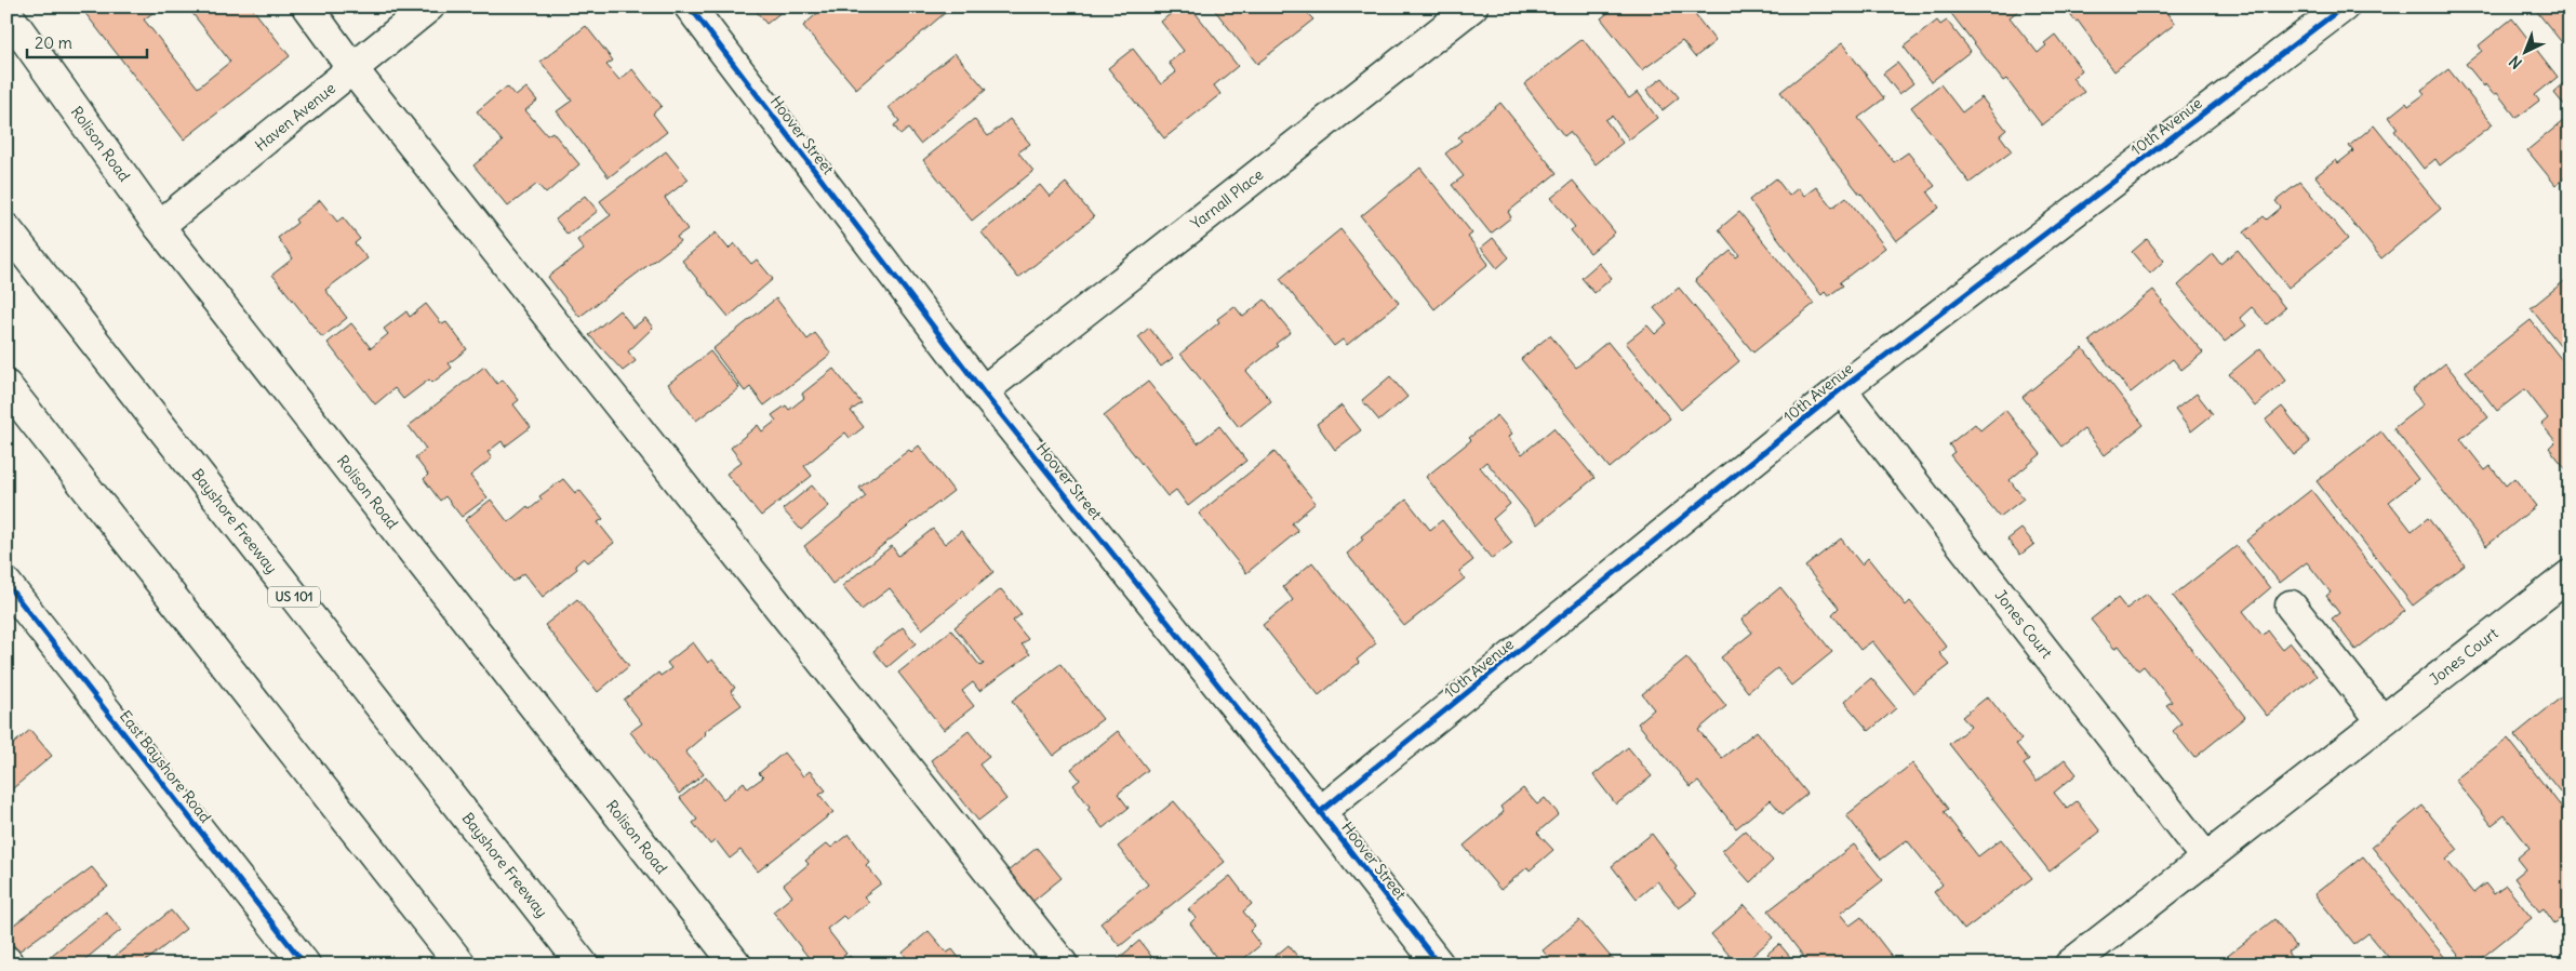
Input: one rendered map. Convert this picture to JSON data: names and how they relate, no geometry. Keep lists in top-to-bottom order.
{
  "streets": {
    "main road": [
      "Haven Avenue",
      "10th Avenue",
      "Hoover Street",
      "Rolison Road",
      "Yarnall Place",
      "Bayshore Freeway",
      "US 101",
      "Jones Court",
      "East Bayshore Road"
    ]
  },
  "crossings": [
    ["Haven Avenue", "Rolison Road"],
    ["10th Avenue", "Hoover Street"],
    ["10th Avenue", "Jones Court"],
    ["Hoover Street", "Yarnall Place"]
  ],
  "scale_bar": "20 m",
  "north": "bottom left"
}
